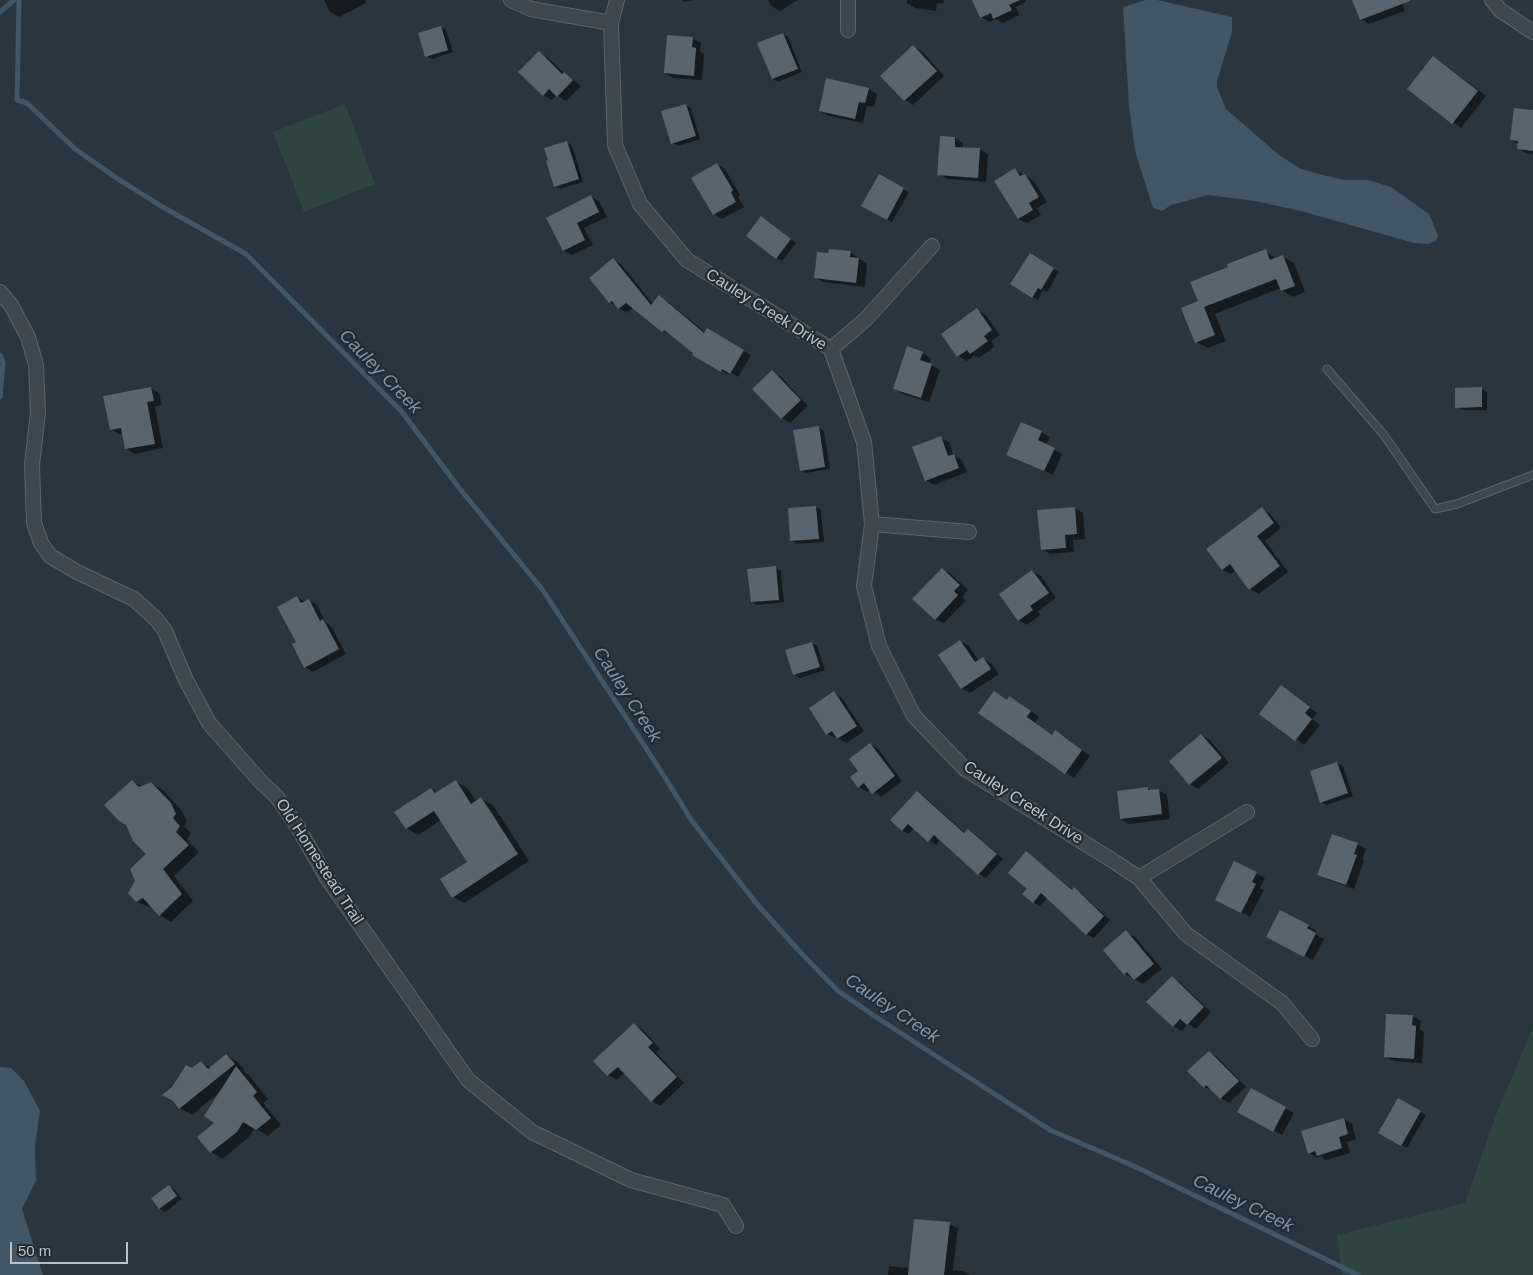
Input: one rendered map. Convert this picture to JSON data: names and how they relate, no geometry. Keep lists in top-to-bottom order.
{
  "streets": {
    "street": ["Cauley Creek Drive", "Old Homestead Trail"]
  },
  "water": ["Cauley Creek"],
  "scale_bar": "50 m"
}
